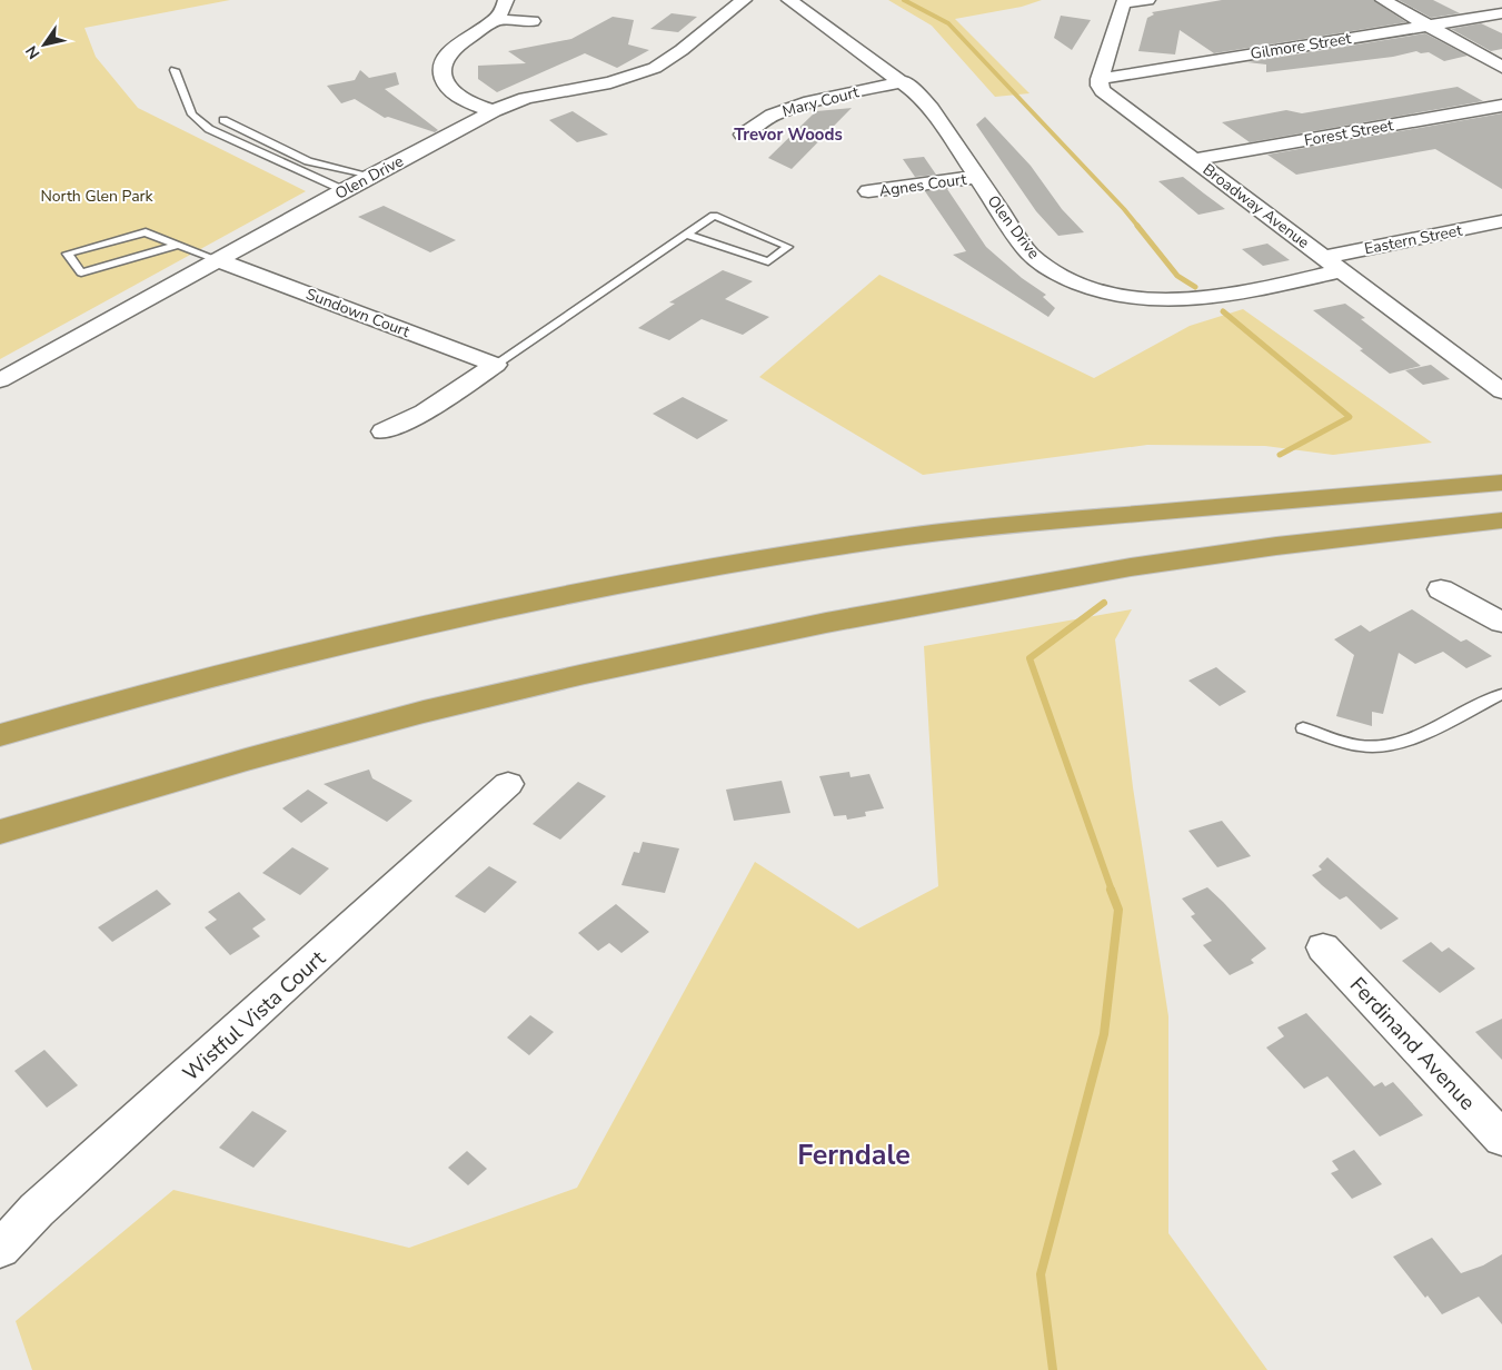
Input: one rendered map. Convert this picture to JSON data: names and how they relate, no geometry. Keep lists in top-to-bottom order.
{
  "streets": {
    "street": [
      "Gilmore Street",
      "Mary Court",
      "Forest Street",
      "Olen Drive",
      "Agnes Court",
      "Broadway Avenue",
      "Eastern Street",
      "Sundown Court",
      "Wistful Vista Court",
      "Ferdinand Avenue"
    ]
  },
  "crossings": [
    ["Gilmore Street", "Broadway Avenue"],
    ["Mary Court", "Olen Drive"],
    ["Forest Street", "Broadway Avenue"],
    ["Olen Drive", "Agnes Court"],
    ["Olen Drive", "Broadway Avenue"],
    ["Olen Drive", "Sundown Court"],
    ["Broadway Avenue", "Eastern Street"]
  ],
  "districts": ["Trevor Woods", "Ferndale"],
  "parks": ["North Glen Park"],
  "north": "bottom left"
}
